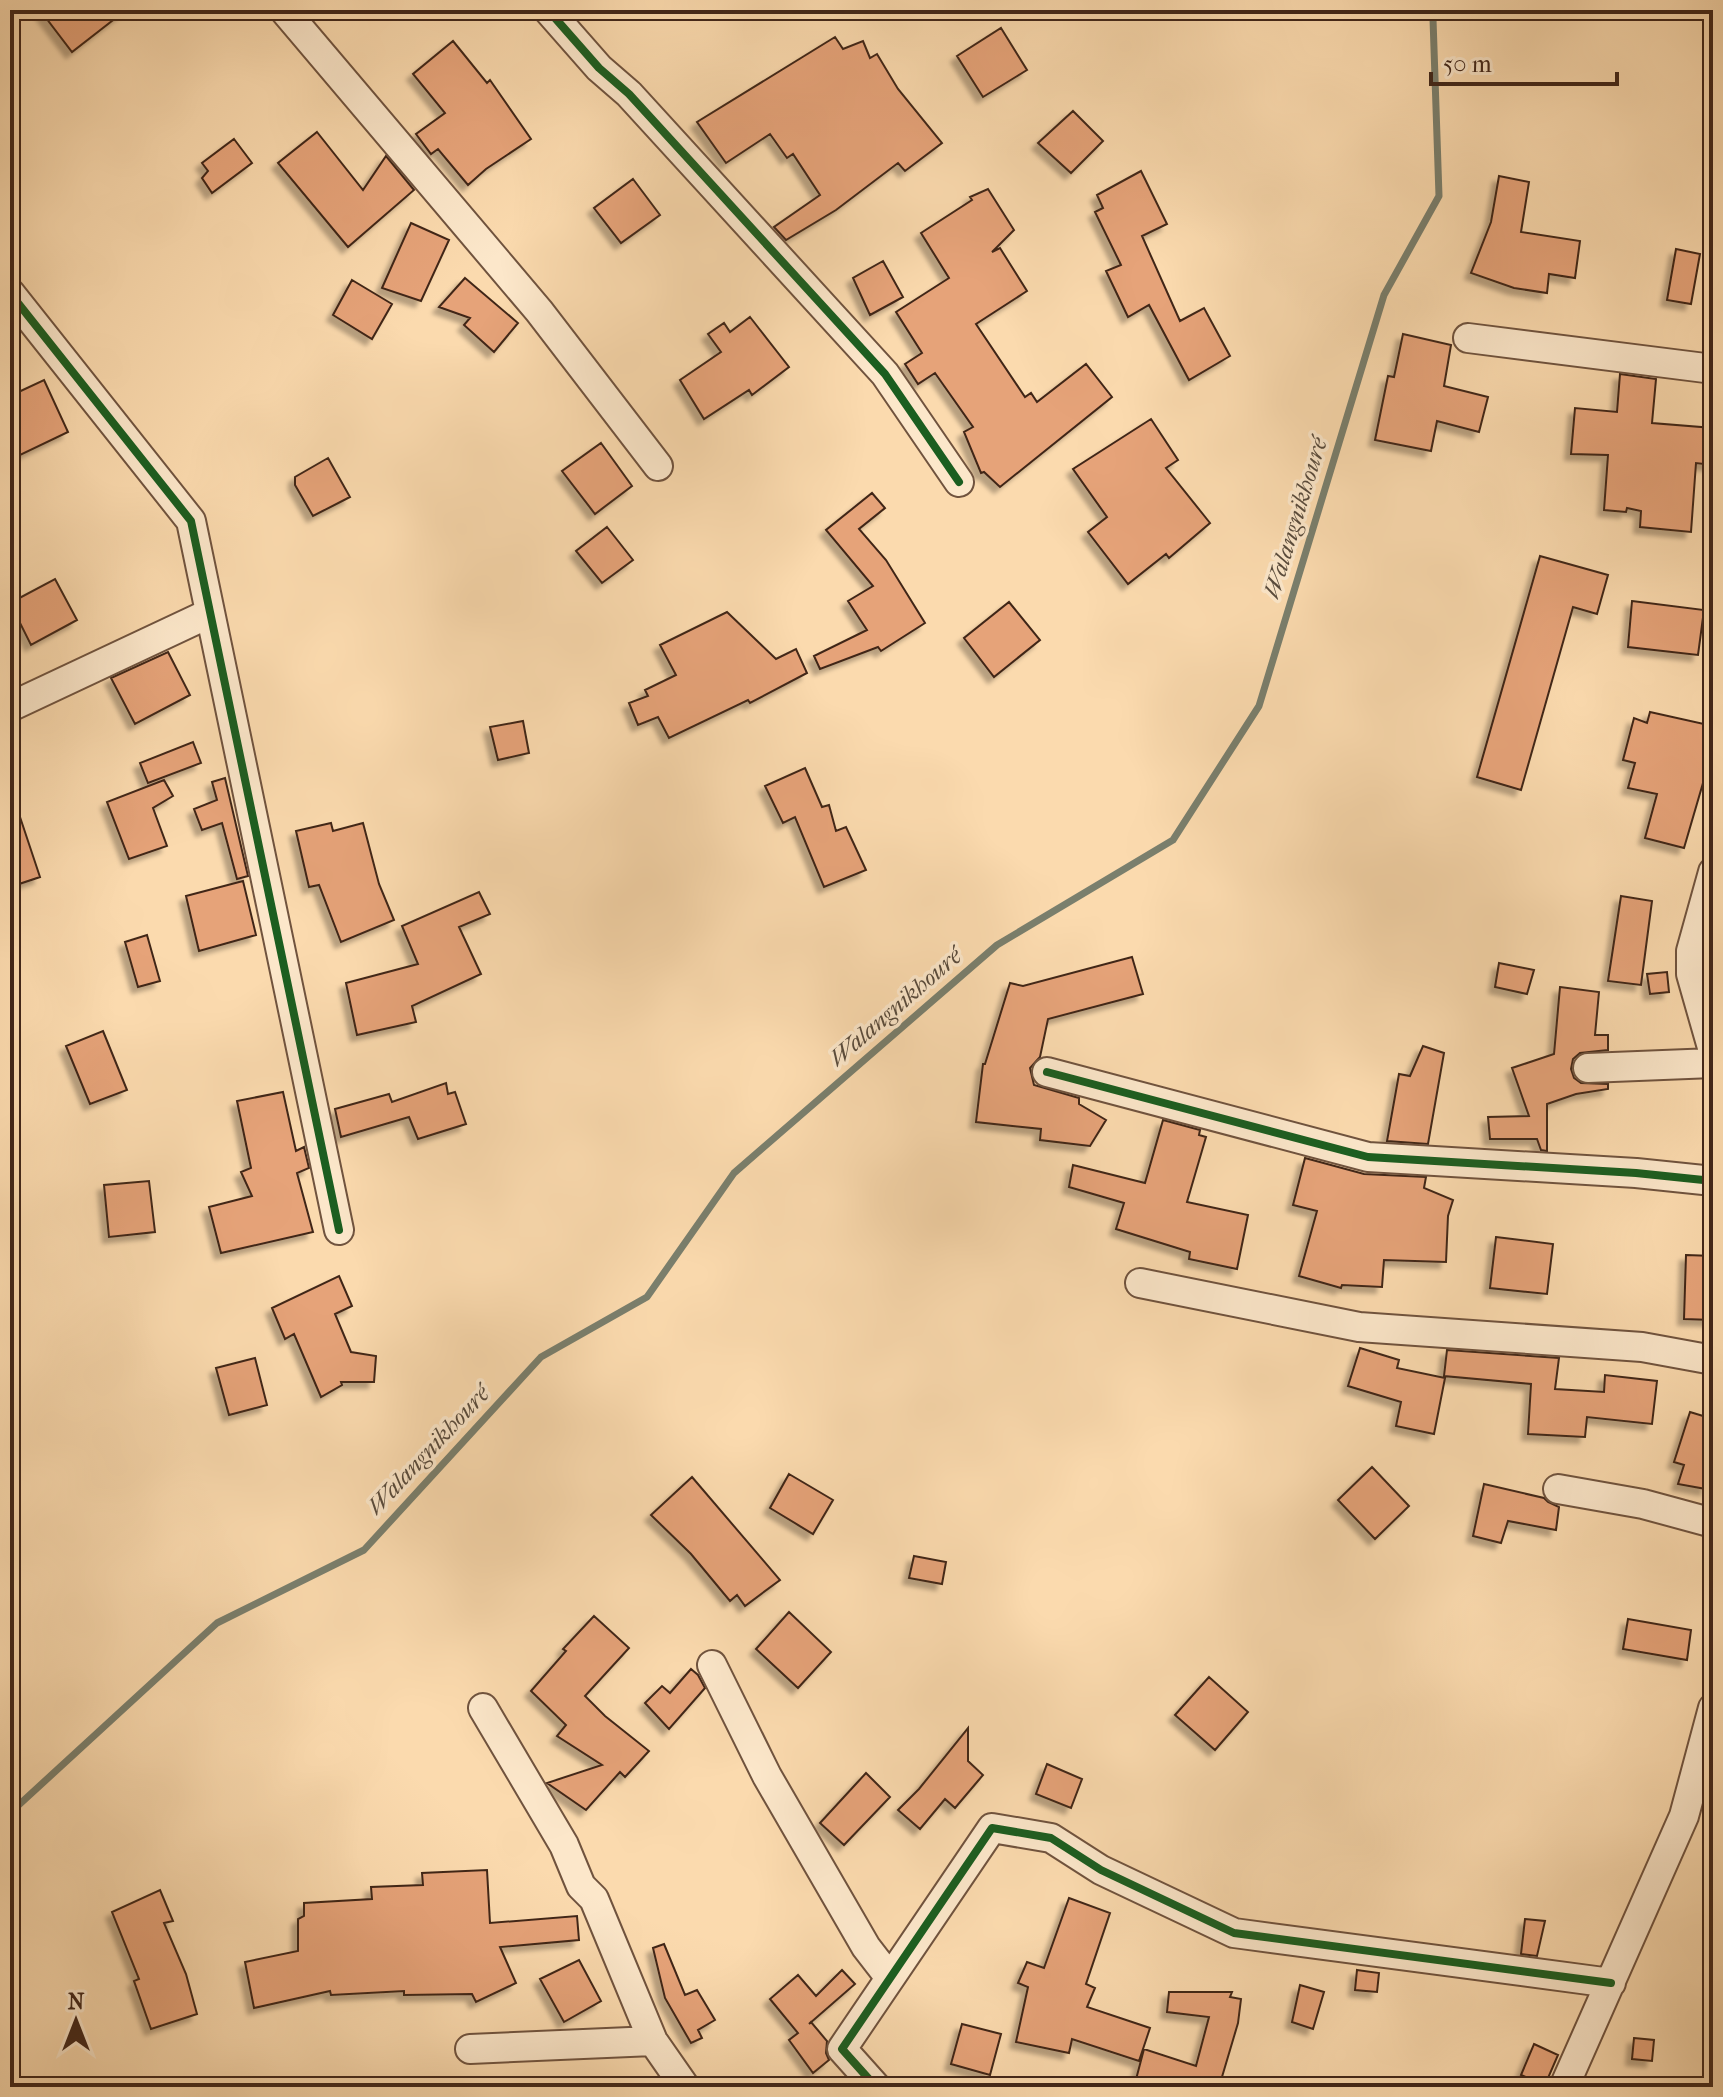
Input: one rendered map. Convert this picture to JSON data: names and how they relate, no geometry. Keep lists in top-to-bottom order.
{
  "water": ["Walangnikhouré"],
  "scale_bar": "50 m",
  "north": "top"
}
